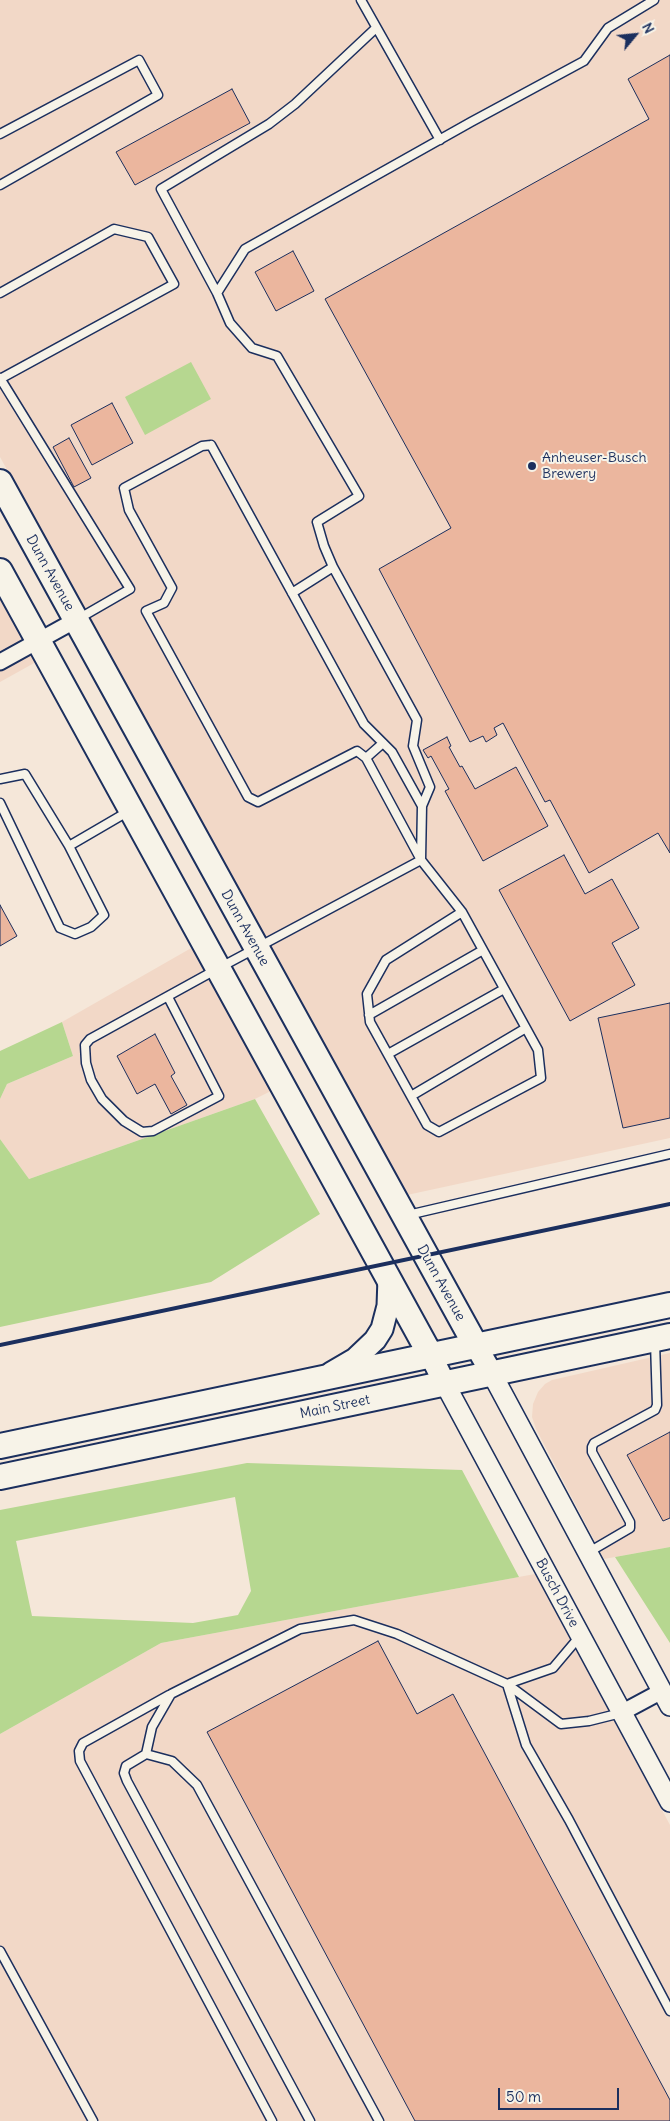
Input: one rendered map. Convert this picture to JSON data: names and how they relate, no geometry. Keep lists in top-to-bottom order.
{
  "streets": {
    "main road": ["Dunn Avenue", "Main Street"],
    "street": ["Busch Drive"]
  },
  "crossings": [
    ["Dunn Avenue", "Main Street"],
    ["Main Street", "Busch Drive"]
  ],
  "places": ["Anheuser-Busch Brewery"],
  "scale_bar": "50 m",
  "north": "top right"
}
